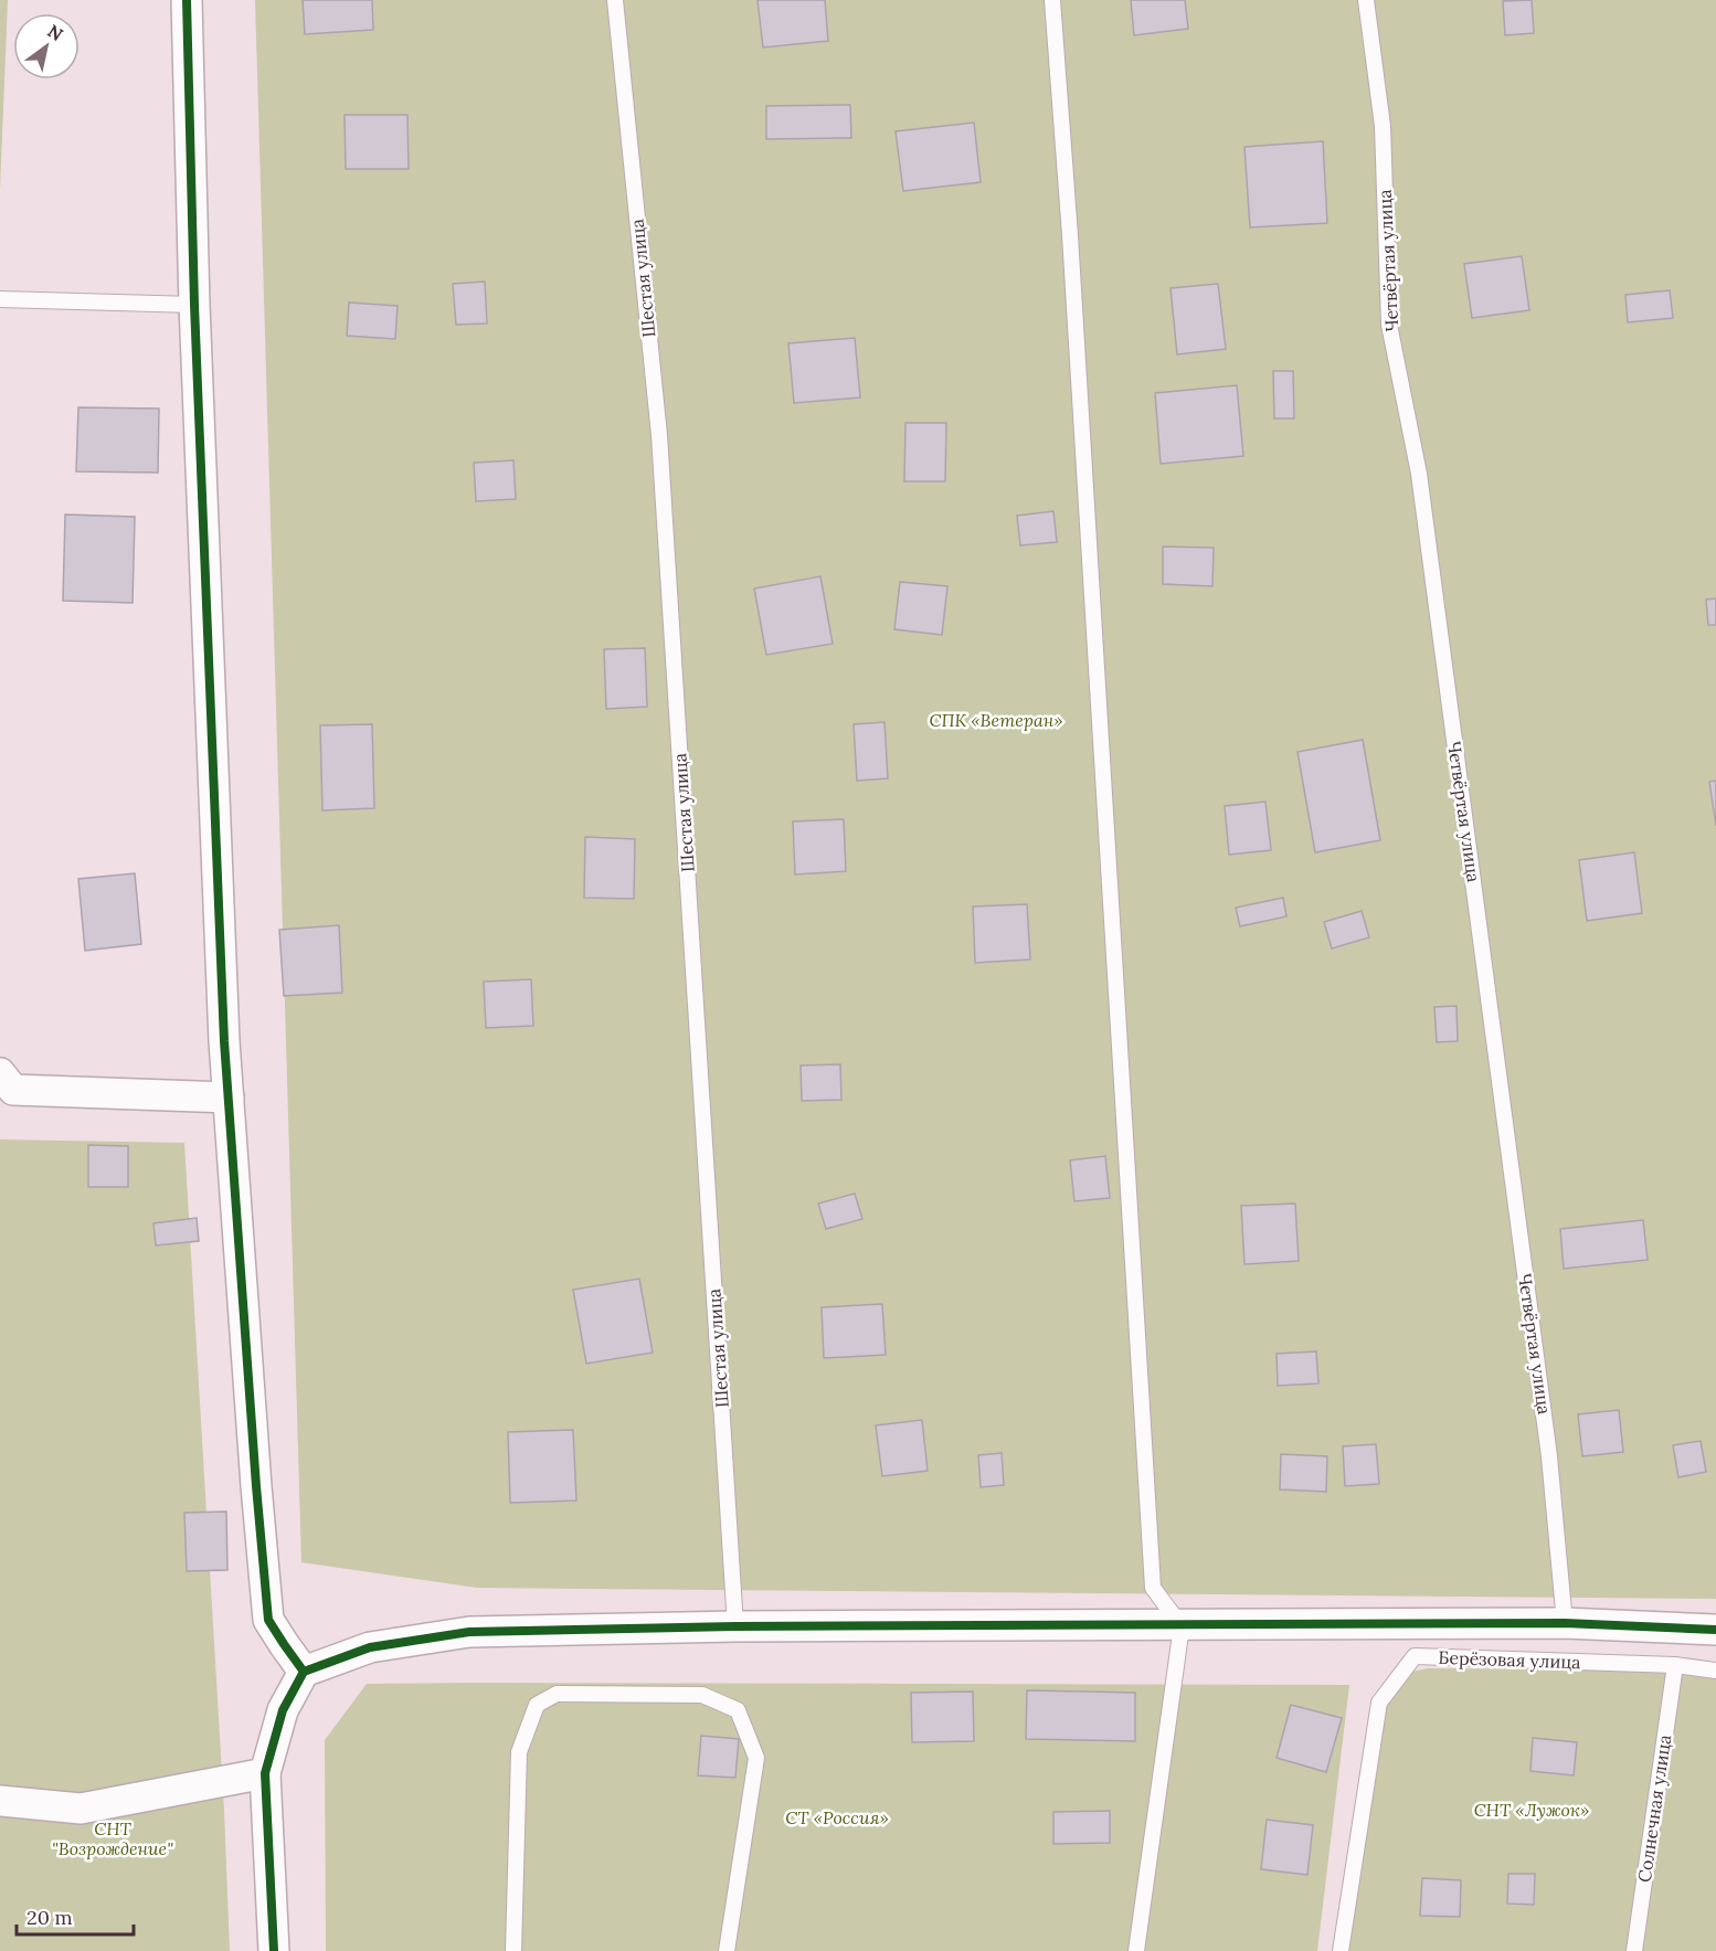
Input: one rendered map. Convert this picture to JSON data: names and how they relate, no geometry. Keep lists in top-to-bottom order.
{
  "streets": {
    "lane": [
      "Четвёртая улица",
      "Шестая улица",
      "Берёзовая улица",
      "Солнечная улица"
    ]
  },
  "crossings": [
    ["Берёзовая улица", "Солнечная улица"]
  ],
  "parks": [
    "СПК «Ветеран»",
    "СНТ «Лужок»",
    "СТ «Россия»",
    "СНТ \"Возрождение\""
  ],
  "scale_bar": "20 m",
  "north": "top right"
}
